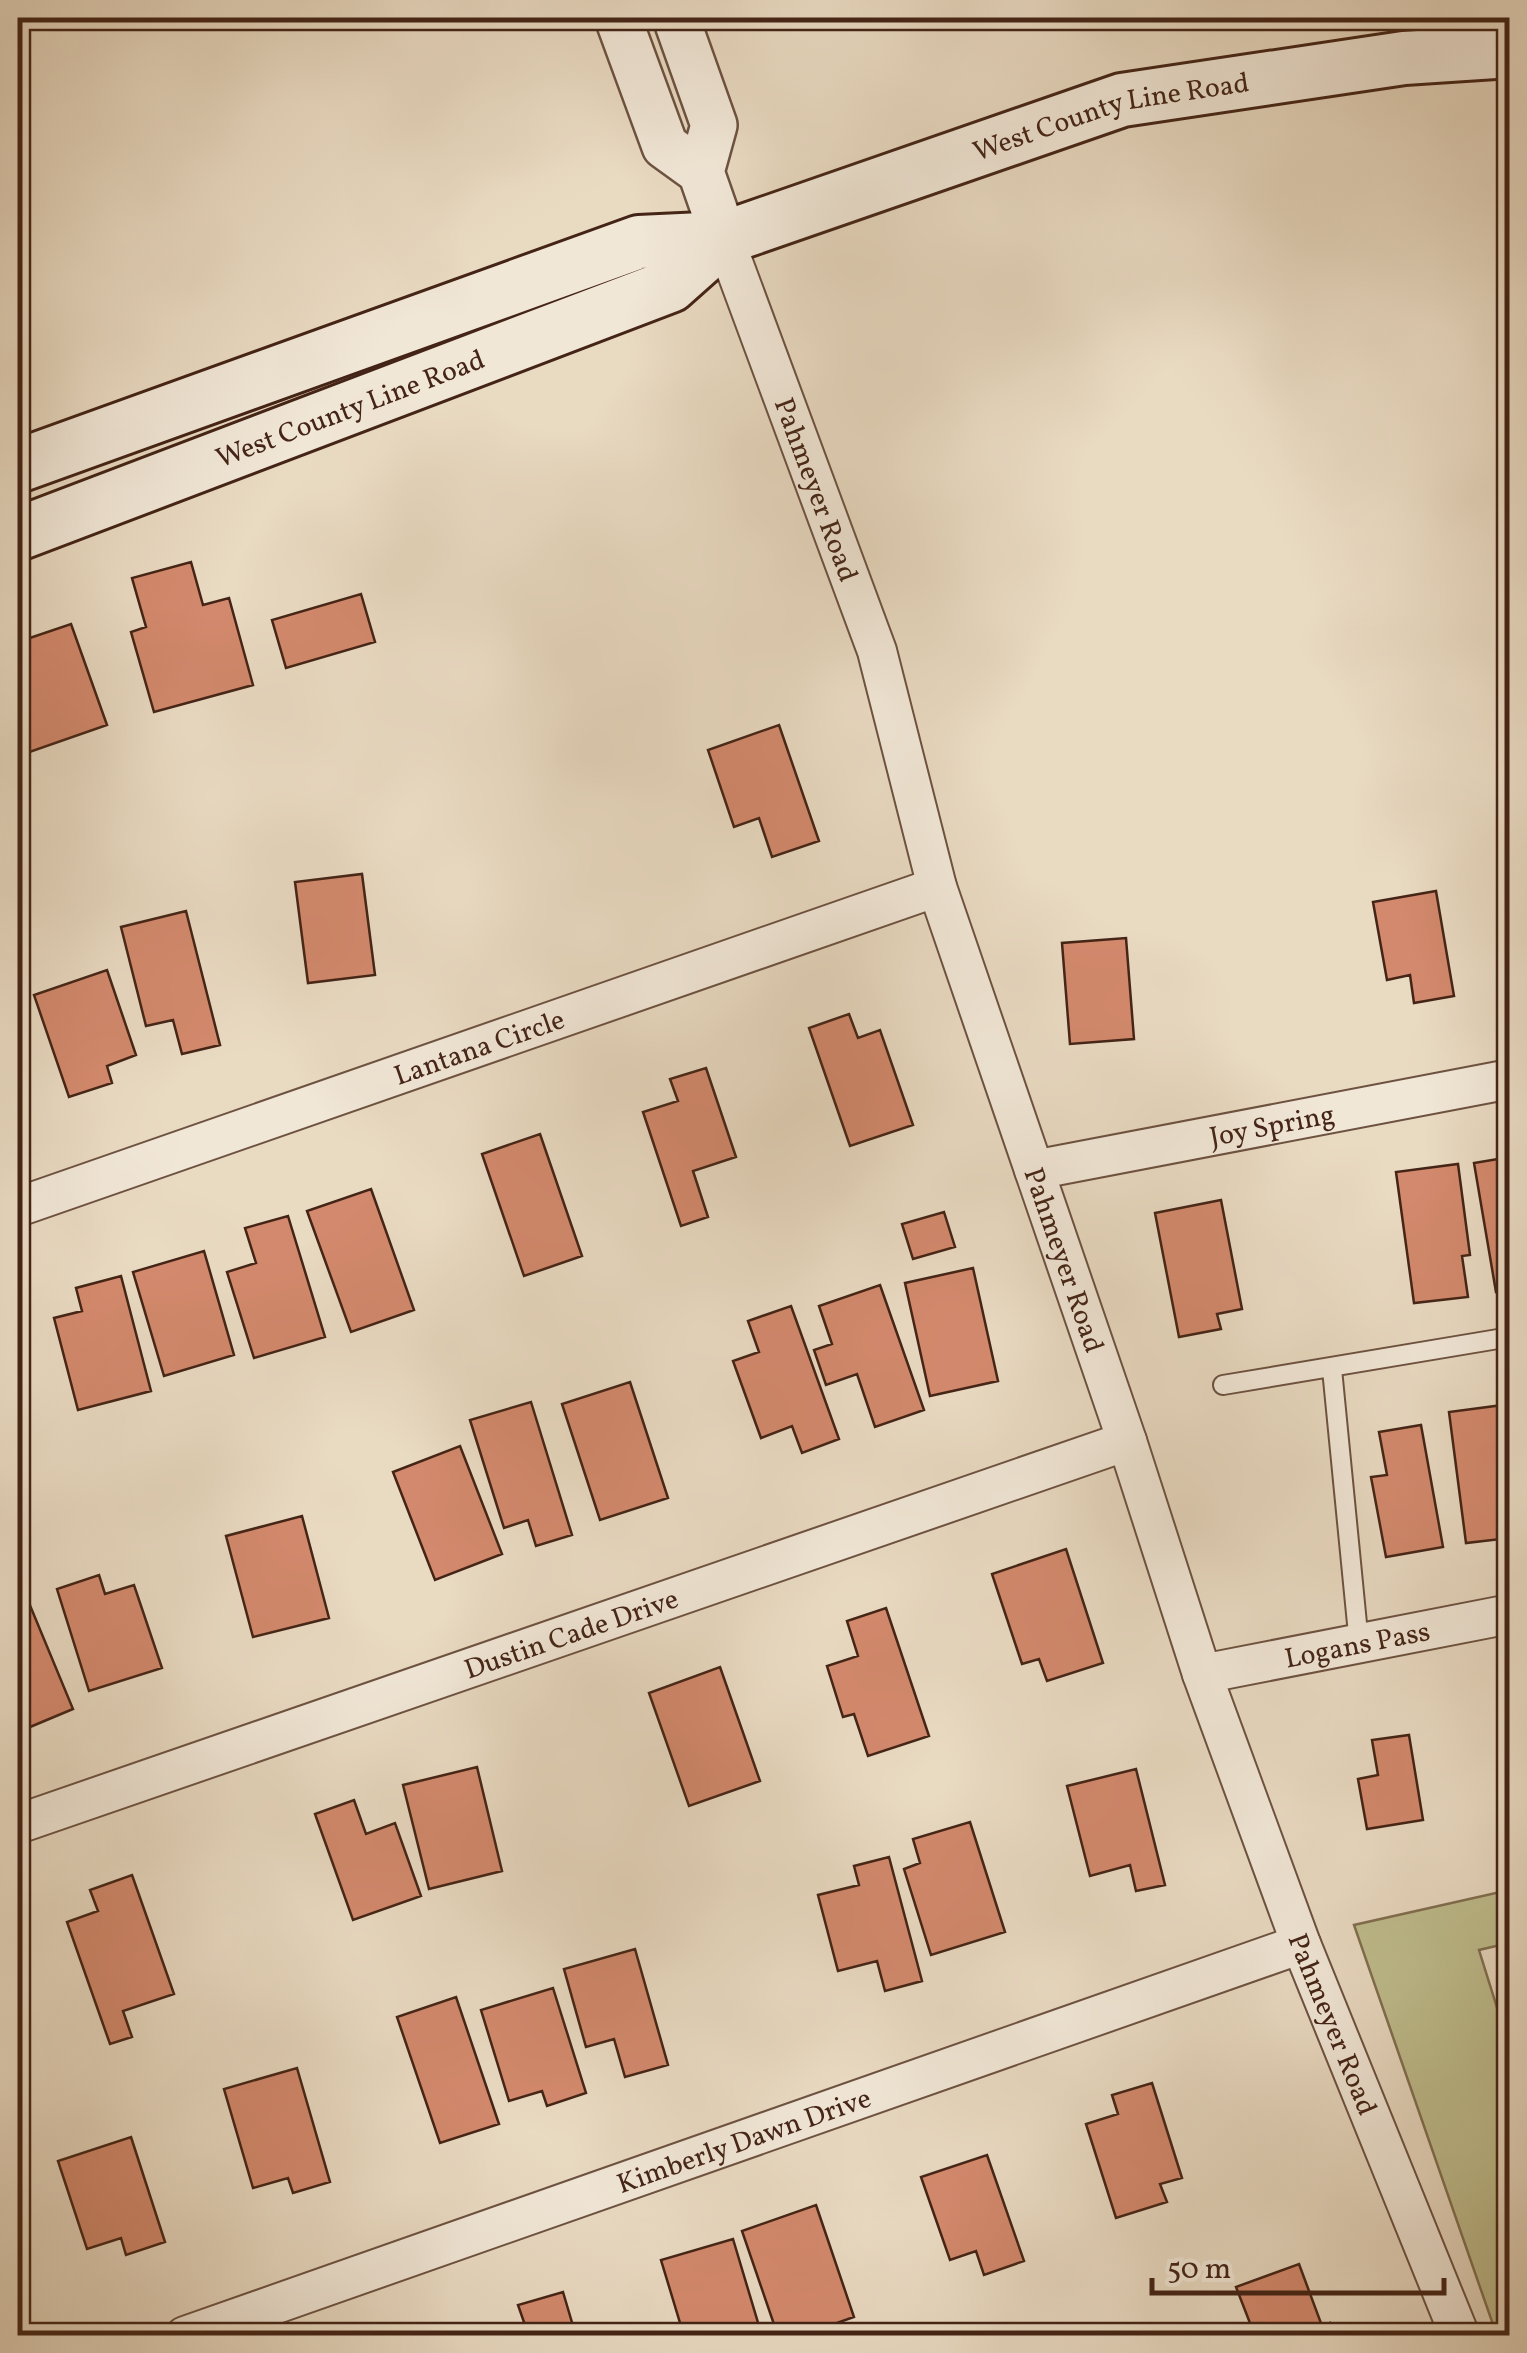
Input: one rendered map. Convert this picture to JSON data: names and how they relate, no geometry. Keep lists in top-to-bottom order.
{
  "streets": {
    "main road": ["West County Line Road"],
    "street": [
      "Pahmeyer Road",
      "Lantana Circle",
      "Joy Spring",
      "Dustin Cade Drive",
      "Logans Pass",
      "Kimberly Dawn Drive"
    ]
  },
  "crossings": [
    ["West County Line Road", "Pahmeyer Road"],
    ["Pahmeyer Road", "Lantana Circle"],
    ["Pahmeyer Road", "Joy Spring"],
    ["Pahmeyer Road", "Dustin Cade Drive"],
    ["Pahmeyer Road", "Logans Pass"],
    ["Pahmeyer Road", "Kimberly Dawn Drive"]
  ],
  "scale_bar": "50 m"
}
